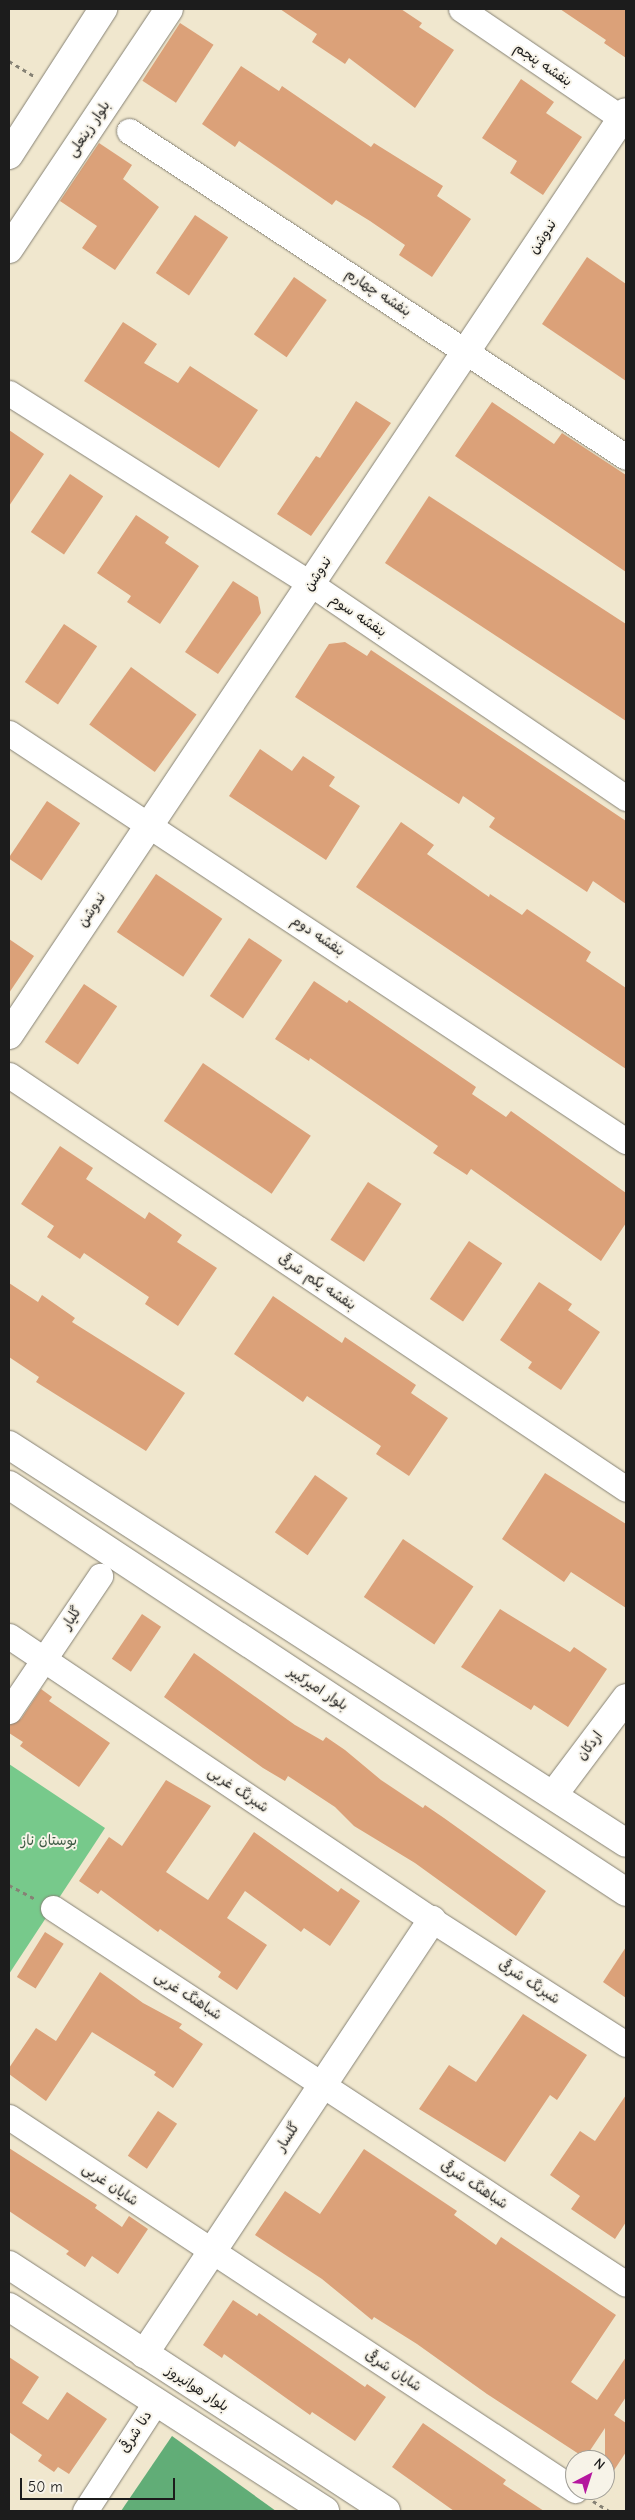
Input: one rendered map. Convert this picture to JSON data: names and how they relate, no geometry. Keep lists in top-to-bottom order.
{
  "streets": {
    "main road": [
      "بلوار زینعلی",
      "ندوشن",
      "بلوار امیرکبیر",
      "اردکان",
      "گلسار",
      "بلوار هوانیروز"
    ],
    "street": [
      "بنفشه پنجم",
      "بنفشه چهارم",
      "بنفشه سوم",
      "بنفشه دوم",
      "بنفشه یکم شرقی",
      "گلیار",
      "شبرنگ غربی",
      "شبرنگ شرقی",
      "شباهنگ غربی",
      "شایان غربی",
      "شباهنگ شرقی",
      "شایان شرقی",
      "دنا شرقی"
    ]
  },
  "crossings": [
    ["بنفشه پنجم", "ندوشن"],
    ["ندوشن", "بنفشه چهارم"],
    ["ندوشن", "بنفشه سوم"],
    ["ندوشن", "بنفشه دوم"],
    ["گلیار", "شبرنگ غربی"],
    ["شبرنگ غربی", "شبرنگ شرقی"],
    ["شبرنگ غربی", "گلسار"],
    ["شبرنگ شرقی", "گلسار"],
    ["شباهنگ غربی", "گلسار"],
    ["شباهنگ غربی", "شباهنگ شرقی"],
    ["گلسار", "شایان غربی"],
    ["گلسار", "شباهنگ شرقی"],
    ["گلسار", "شایان شرقی"],
    ["گلسار", "بلوار هوانیروز"],
    ["شایان غربی", "شایان شرقی"]
  ],
  "parks": ["بوستان ناز"],
  "scale_bar": "50 m",
  "north": "top right"
}
